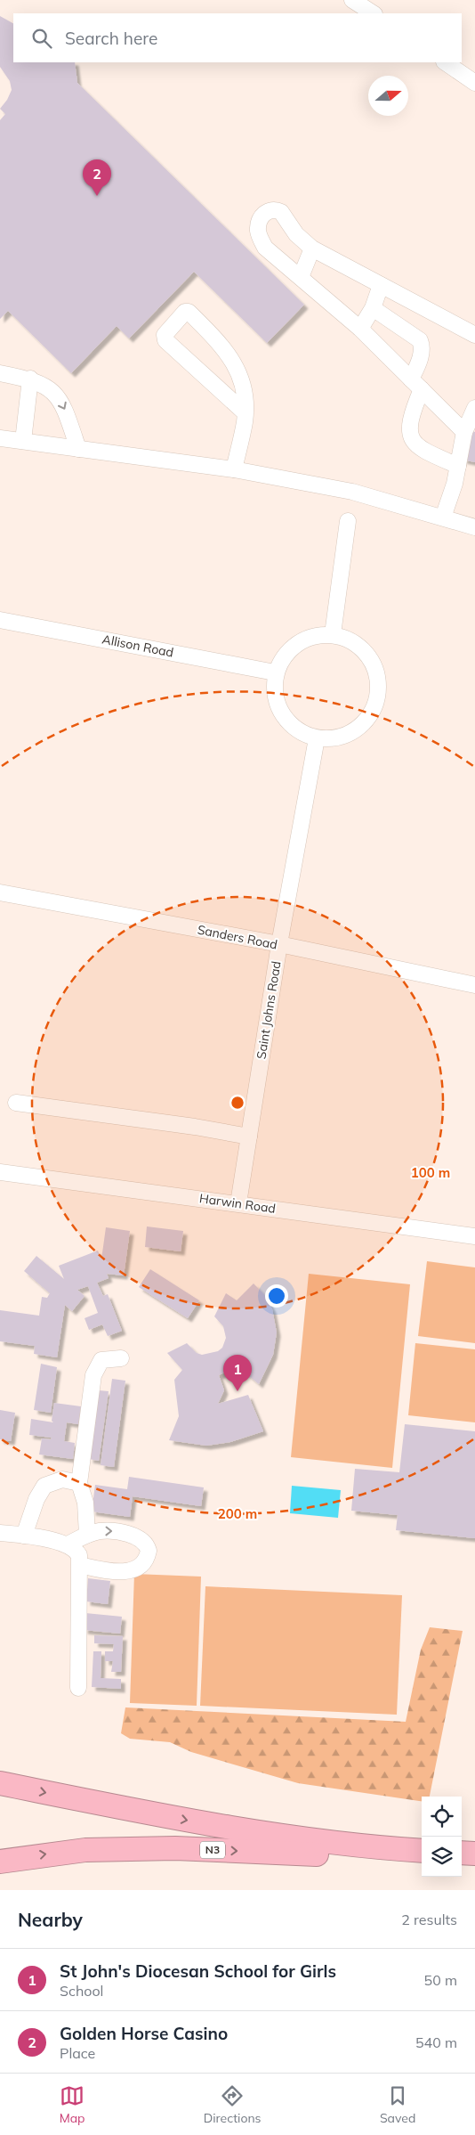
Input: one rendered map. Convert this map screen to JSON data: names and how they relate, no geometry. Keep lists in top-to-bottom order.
{
  "streets": {
    "highway": ["N3"],
    "street": [
      "Allison Road",
      "Sanders Road",
      "Saint Johns Road",
      "Harwin Road"
    ]
  },
  "crossings": [
    ["Allison Road", "Saint Johns Road"],
    ["Sanders Road", "Saint Johns Road"],
    ["Saint Johns Road", "Harwin Road"]
  ],
  "north": "right",
  "page": {
    "search": "Search here",
    "pins": ["2", "1"],
    "heading": ["Nearby", "2 results"],
    "list": [
      {
        "mark": "1",
        "name": "St John's Diocesan School for Girls",
        "note": "School",
        "value": "50 m"
      },
      {
        "mark": "2",
        "name": "Golden Horse Casino",
        "note": "Place",
        "value": "540 m"
      }
    ],
    "nav": ["Map", "Directions", "Saved"]
  },
  "rings": ["100 m", "200 m"]
}
